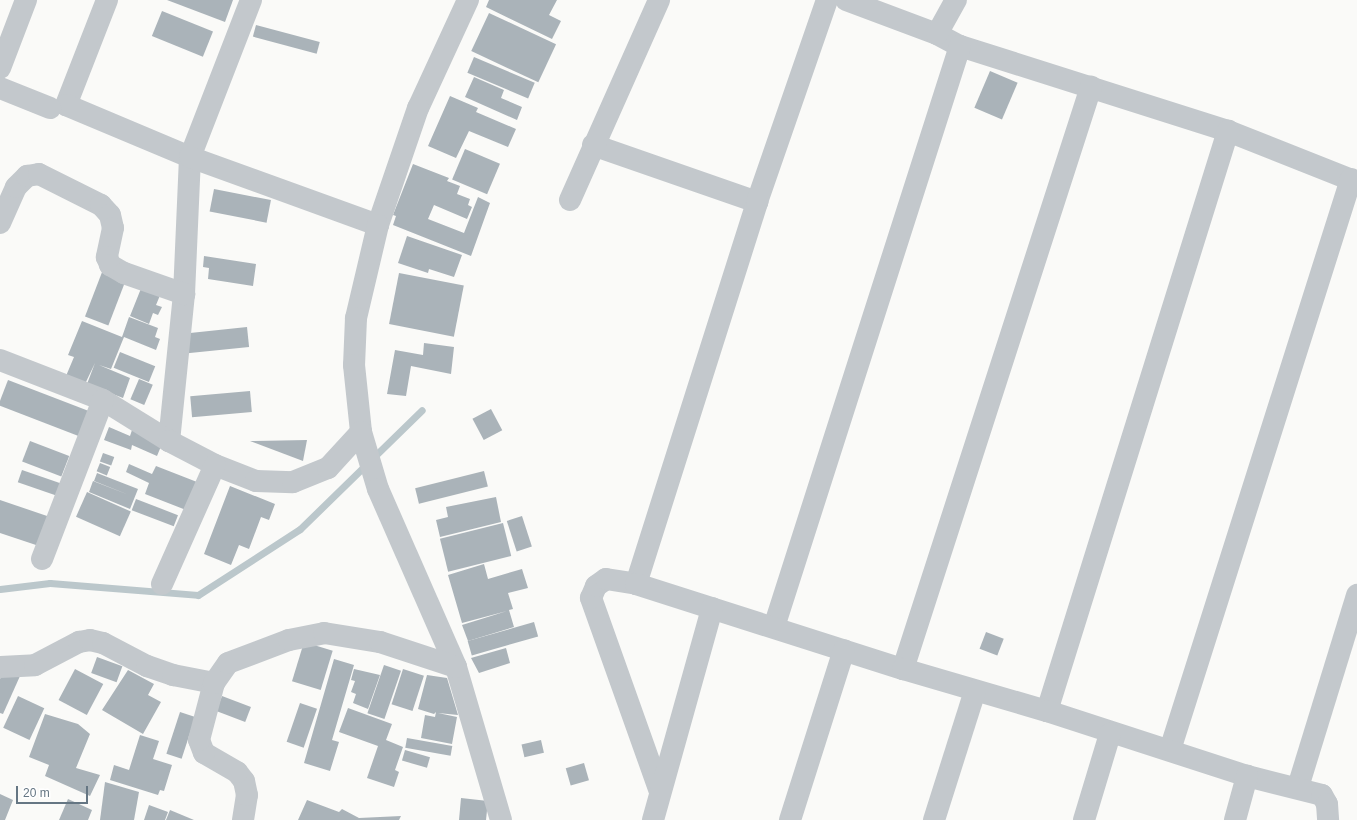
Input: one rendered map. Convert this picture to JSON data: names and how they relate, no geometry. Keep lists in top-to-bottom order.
{
  "scale_bar": "20 m"
}
